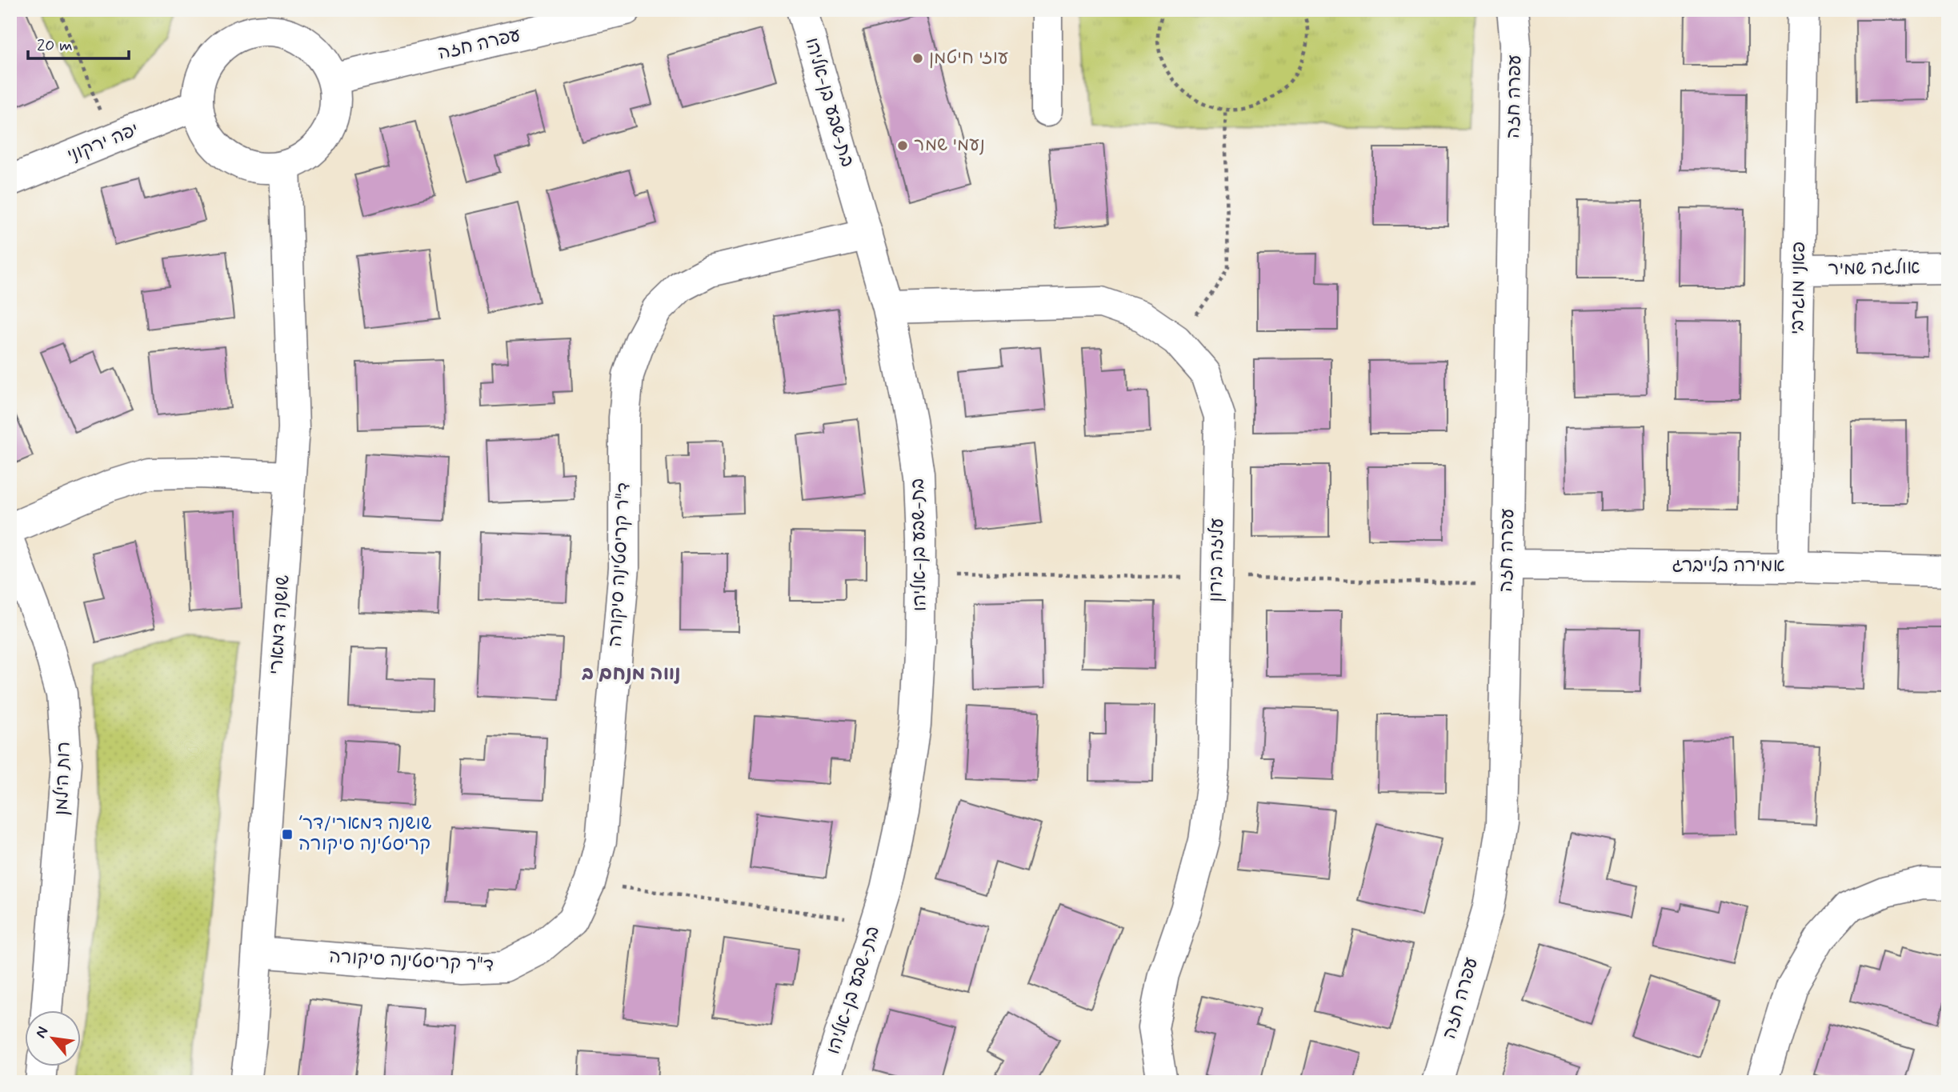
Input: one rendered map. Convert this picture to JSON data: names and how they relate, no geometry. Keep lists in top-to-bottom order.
{
  "streets": {
    "street": [
      "עפרה חזה",
      "בת-שבע בן-אליהו",
      "יפה ירקוני",
      "אולגה שמיר",
      "פאני מוגרבי",
      "עליזה בירון",
      "ד\"ר קריסטינה סיקורה",
      "אמירה בלייברג",
      "שושנה דמארי",
      "רות הילמן"
    ]
  },
  "crossings": [
    ["עפרה חזה", "יפה ירקוני"],
    ["עפרה חזה", "אמירה בלייברג"],
    ["עפרה חזה", "שושנה דמארי"],
    ["בת-שבע בן-אליהו", "עליזה בירון"],
    ["בת-שבע בן-אליהו", "ד\"ר קריסטינה סיקורה"],
    ["יפה ירקוני", "שושנה דמארי"],
    ["אולגה שמיר", "פאני מוגרבי"],
    ["פאני מוגרבי", "אמירה בלייברג"],
    ["ד\"ר קריסטינה סיקורה", "שושנה דמארי"]
  ],
  "districts": ["נווה מנחם ב"],
  "places": {
    "other": ["עוזי חיטמן", "נעמי שמר"],
    "transit": ["שושנה דמארי/דר׳ קריסטינה סיקורה"]
  },
  "scale_bar": "20 m",
  "north": "top left"
}
